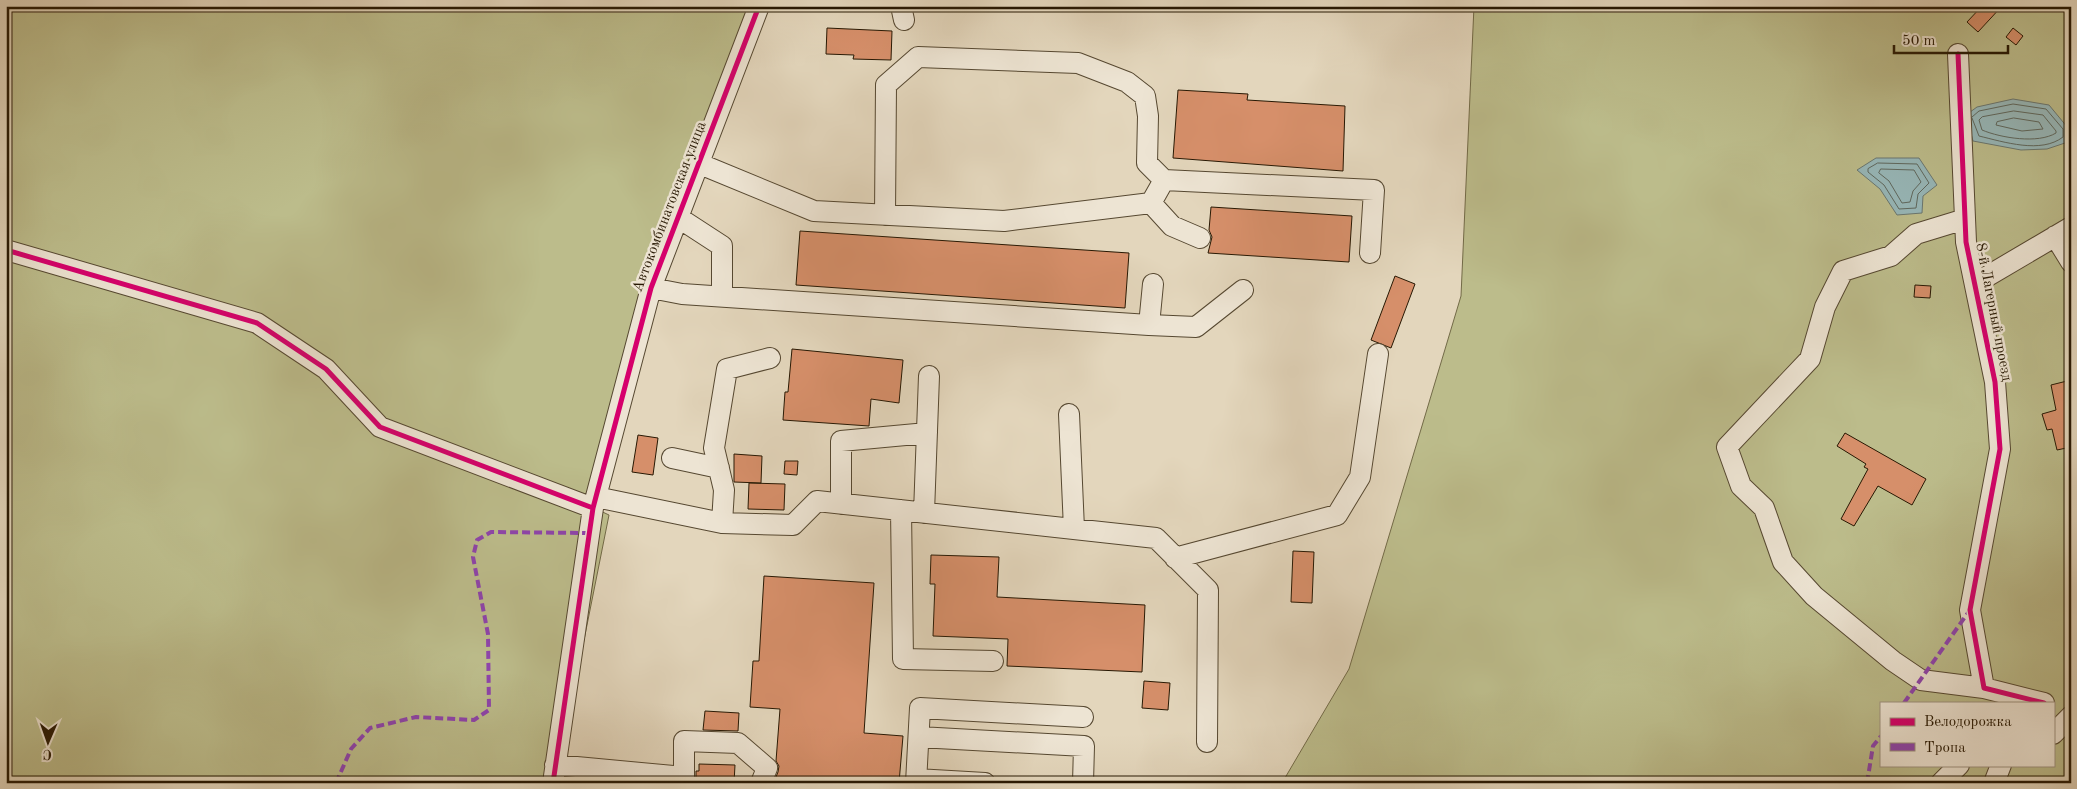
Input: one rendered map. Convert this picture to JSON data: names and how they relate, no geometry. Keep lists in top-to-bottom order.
{
  "streets": {
    "street": ["Автокомбинатовская улица", "8-й Лагерный проезд"]
  },
  "legend": ["Велодорожка", "Тропа"],
  "scale_bar": "50 m",
  "north": "bottom"
}
